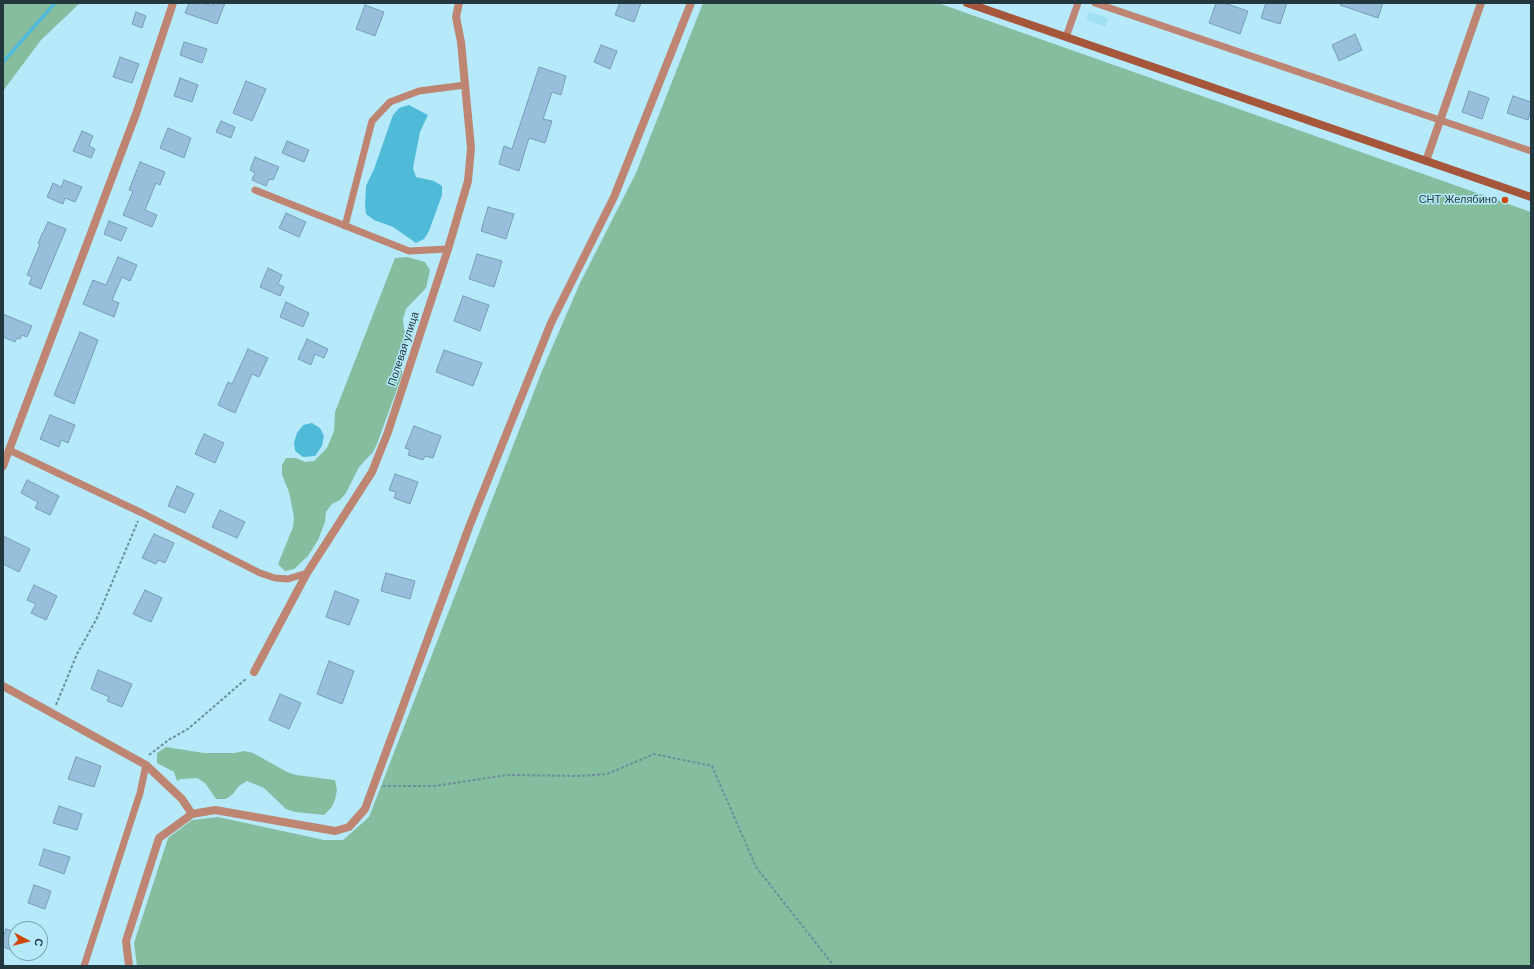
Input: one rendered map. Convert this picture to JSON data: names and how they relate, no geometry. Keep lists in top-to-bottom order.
{
  "streets": {
    "street": ["Полевая улица"]
  },
  "places": ["СНТ Желябино"],
  "north": "right"
}
